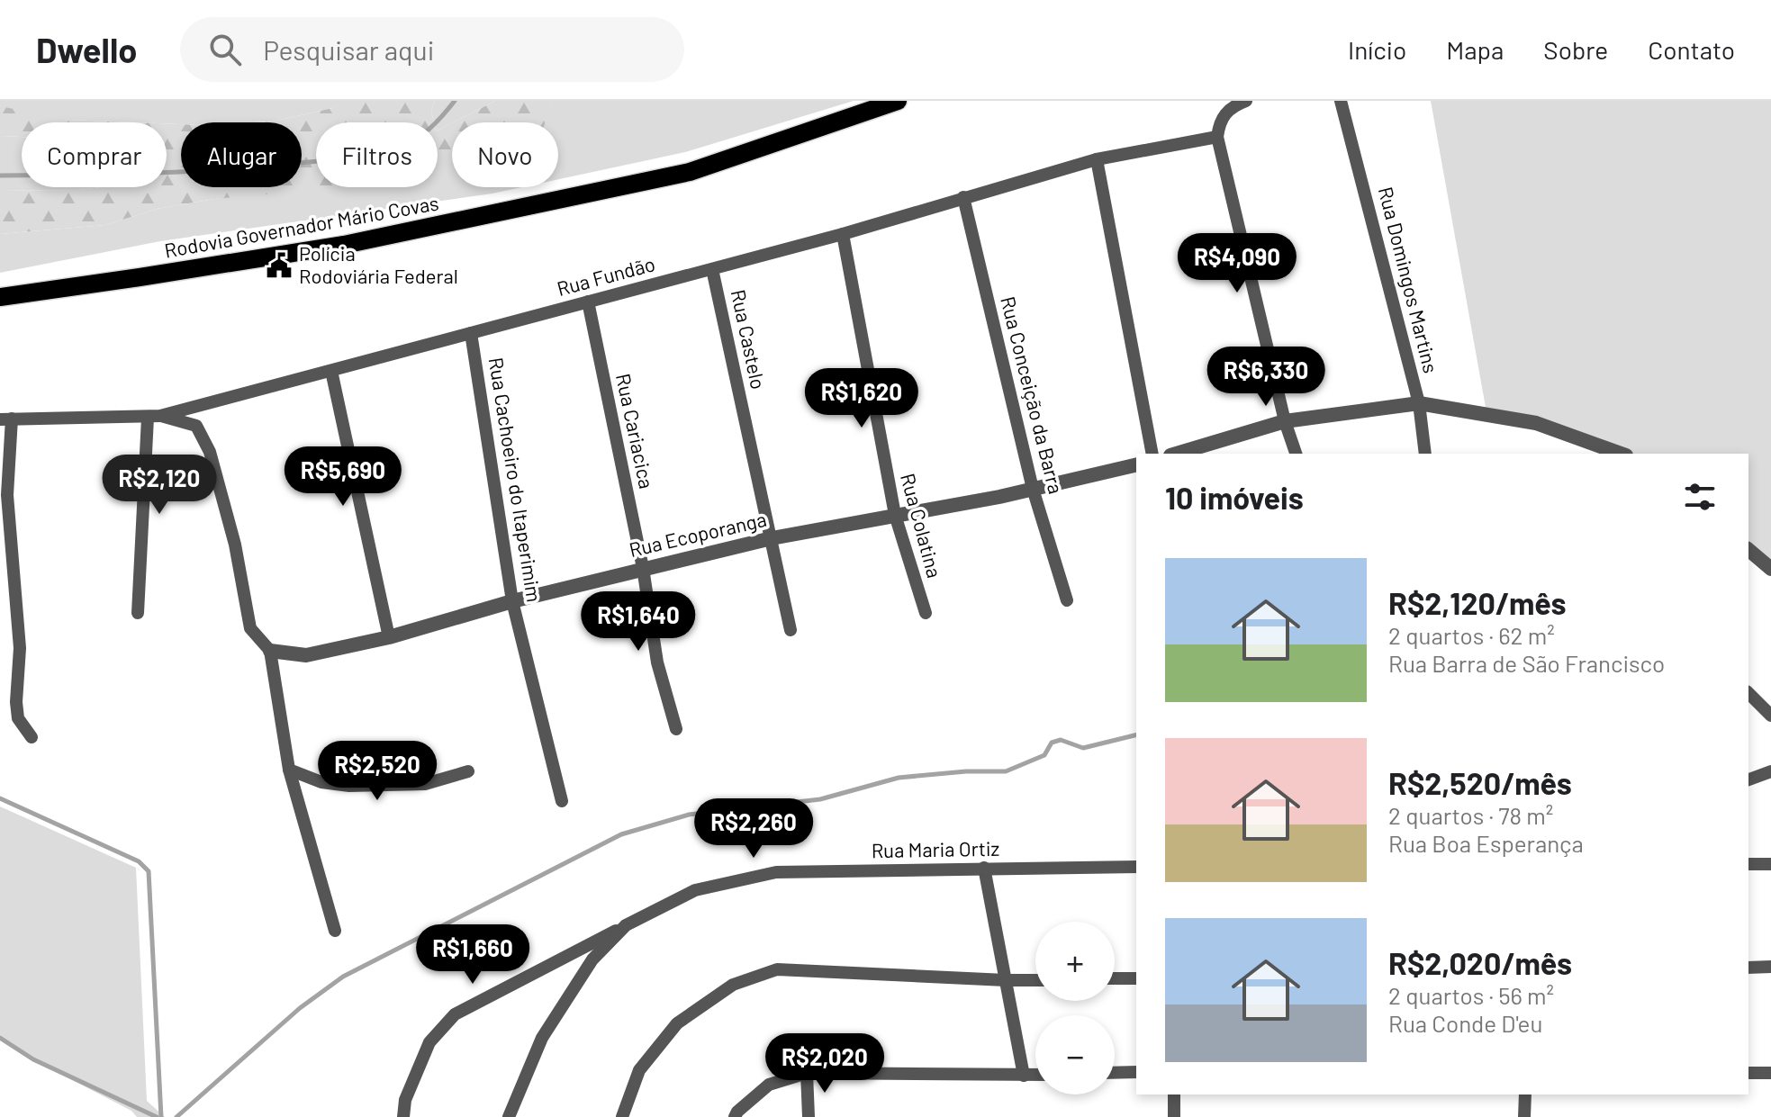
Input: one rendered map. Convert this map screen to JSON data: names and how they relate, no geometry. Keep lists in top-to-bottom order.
{
  "streets": {
    "main road": ["Rodovia Governador Mário Covas"],
    "street": [
      "Rua Fundão",
      "Rua Domingos Martins",
      "Rua Castelo",
      "Rua Conceição da Barra",
      "Rua Cariacica",
      "Rua Cachoeiro do Itaperimim",
      "Rua Colatina",
      "Rua Ecoporanga",
      "Rua Maria Ortiz"
    ]
  },
  "crossings": [
    ["Rua Fundão", "Rua Castelo"],
    ["Rua Fundão", "Rua Conceição da Barra"],
    ["Rua Fundão", "Rua Cariacica"],
    ["Rua Fundão", "Rua Cachoeiro do Itaperimim"],
    ["Rua Fundão", "Rua Colatina"],
    ["Rua Castelo", "Rua Ecoporanga"],
    ["Rua Conceição da Barra", "Rua Ecoporanga"],
    ["Rua Cariacica", "Rua Ecoporanga"],
    ["Rua Cachoeiro do Itaperimim", "Rua Ecoporanga"],
    ["Rua Colatina", "Rua Ecoporanga"]
  ],
  "places": {
    "public building": ["Polícia Rodoviária Federal"]
  },
  "page": {
    "header": "Dwello",
    "search": "Pesquisar aqui",
    "nav": [
      "Início",
      "Mapa",
      "Sobre",
      "Contato"
    ],
    "chip": [
      "Comprar",
      "Alugar",
      "Filtros",
      "Novo"
    ],
    "price": [
      "R$4,090",
      "R$6,330",
      "R$1,620",
      "R$5,690",
      "R$2,120",
      "R$1,640",
      "R$2,520",
      "R$2,260",
      "R$1,660",
      "R$2,020"
    ],
    "heading": "10 imóveis",
    "list": [
      {
        "name": "R$2,120/mês",
        "note": "2 quartos · 62 m² · Rua Barra de São Francisco"
      },
      {
        "name": "R$2,520/mês",
        "note": "2 quartos · 78 m² · Rua Boa Esperança"
      },
      {
        "name": "R$2,020/mês",
        "note": "2 quartos · 56 m² · Rua Conde D'eu"
      }
    ],
    "map_buttons": ["+", "−"]
  }
}
